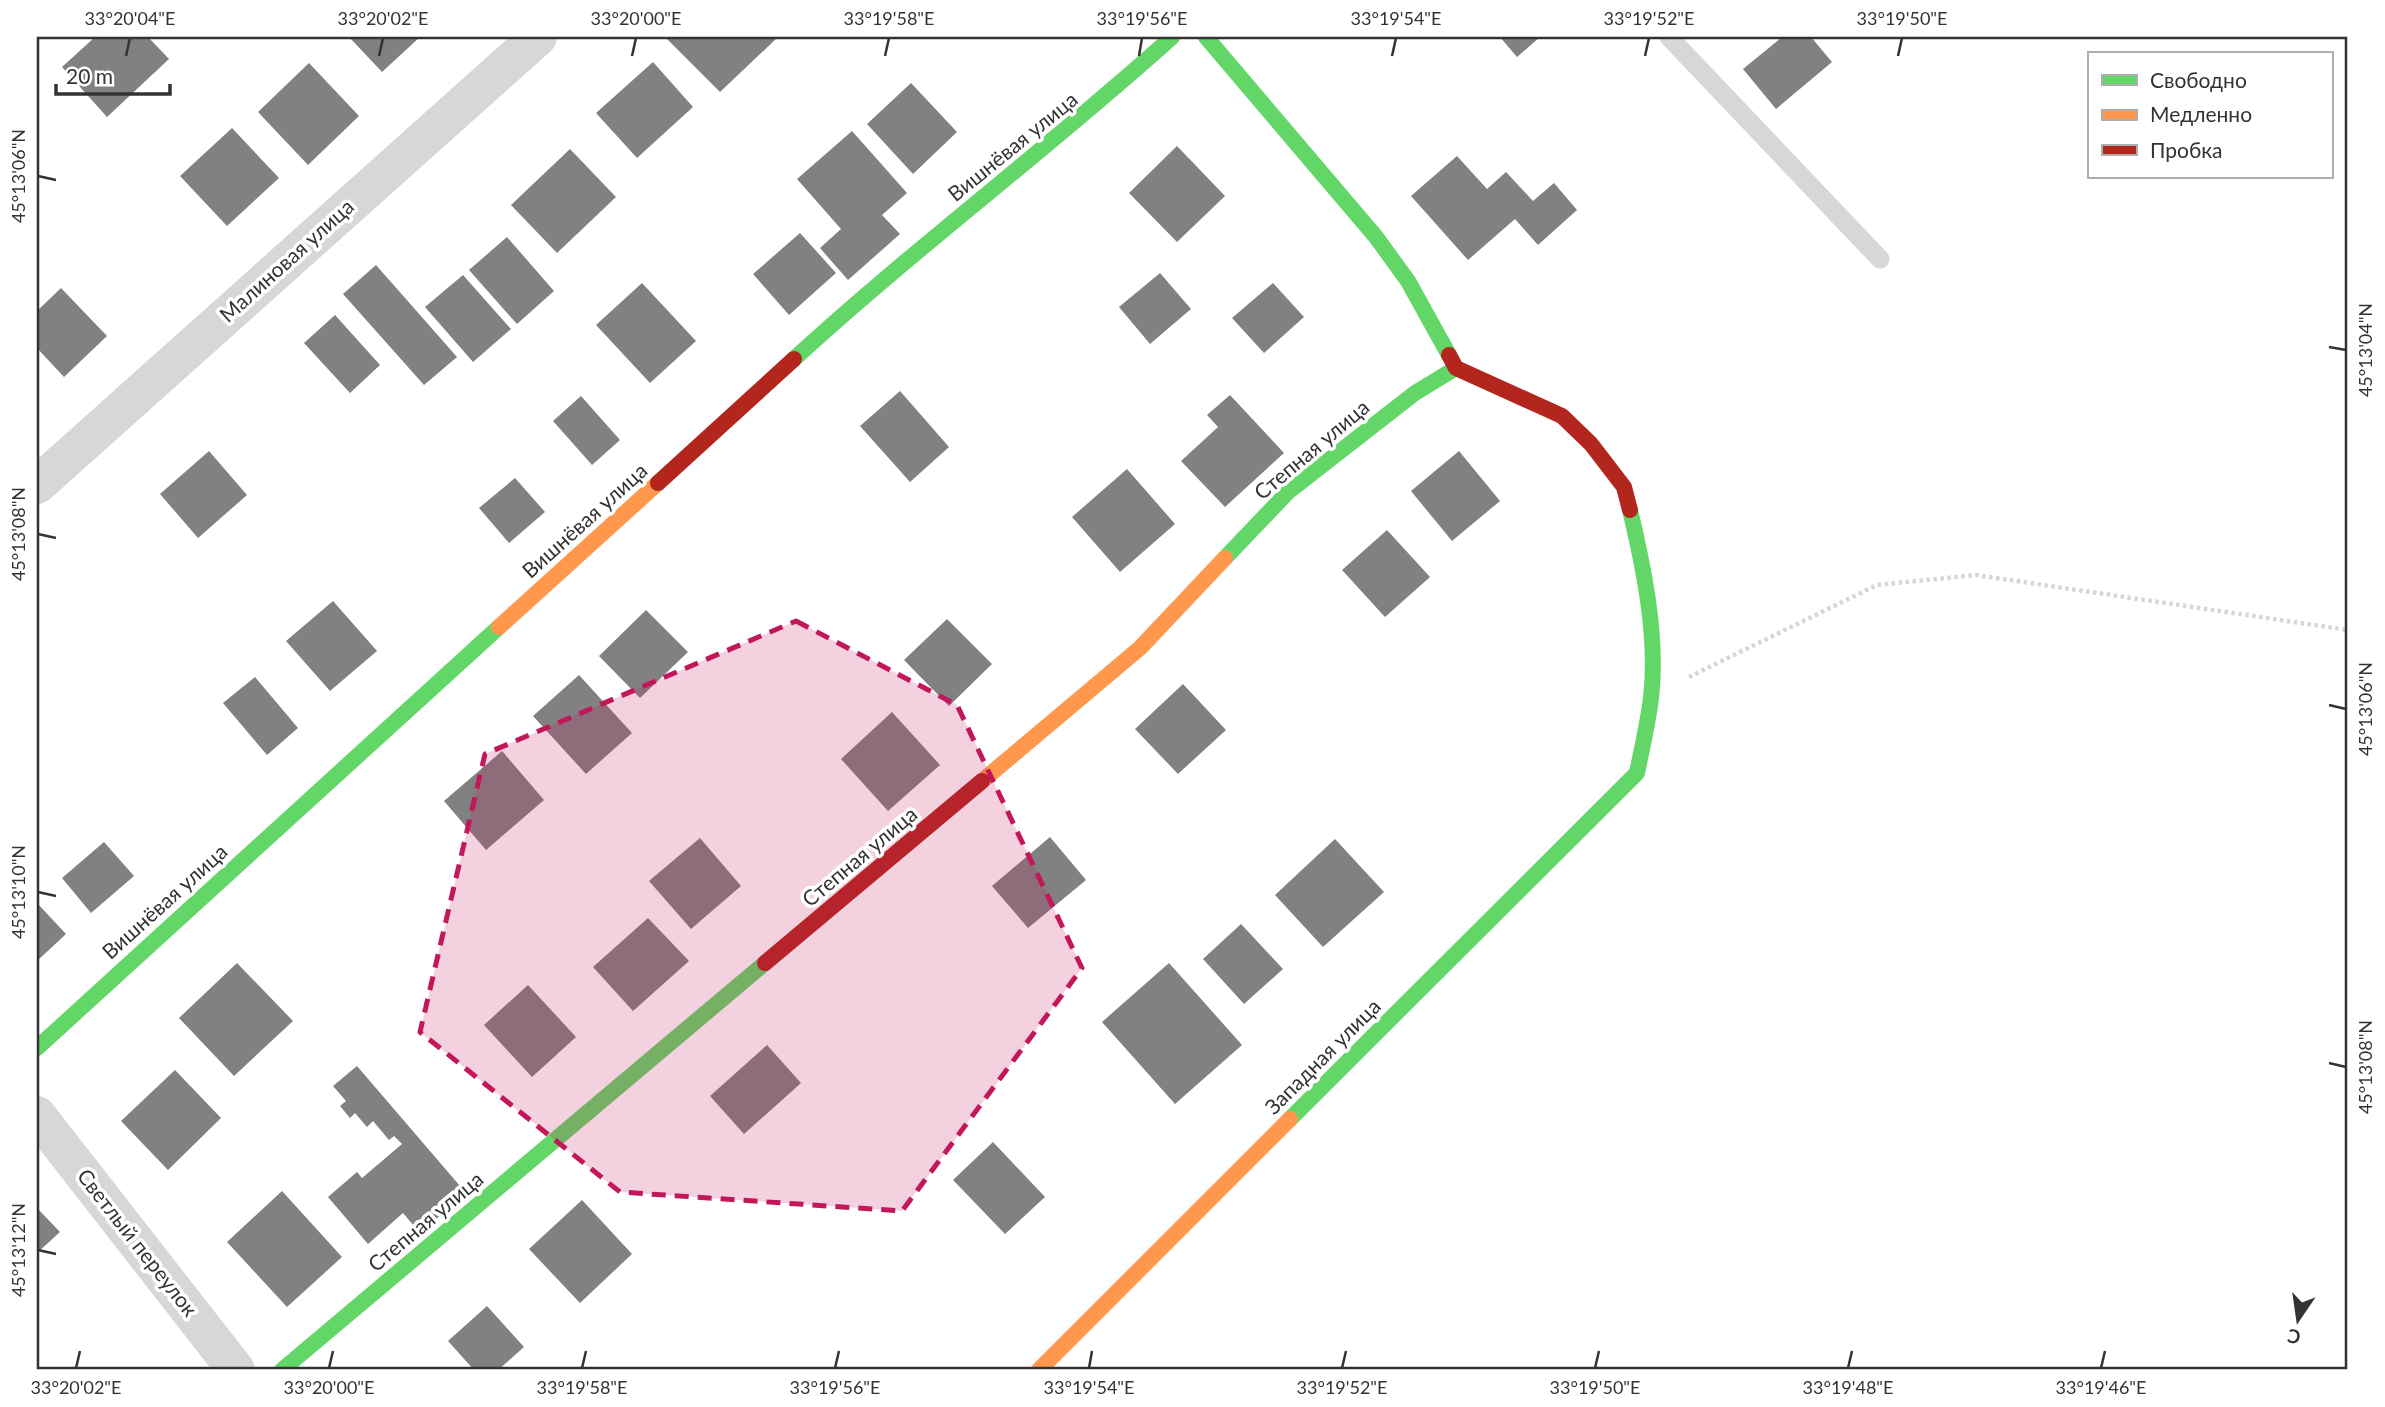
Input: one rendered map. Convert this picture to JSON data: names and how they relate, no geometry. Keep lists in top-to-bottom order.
{
  "streets": {
    "street": [
      "Вишнёвая улица",
      "Малиновая улица",
      "Степная улица",
      "Западная улица",
      "Светлый переулок"
    ]
  },
  "legend": ["Свободно", "Медленно", "Пробка"],
  "scale_bar": "20 m",
  "north": "bottom",
  "coordinates": [
    "33°20'04\"E",
    "33°20'02\"E",
    "33°20'00\"E",
    "33°19'58\"E",
    "33°19'56\"E",
    "33°19'54\"E",
    "33°19'52\"E",
    "33°19'50\"E",
    "45°13'06\"N",
    "45°13'04\"N",
    "45°13'08\"N",
    "45°13'10\"N",
    "45°13'12\"N",
    "33°19'48\"E",
    "33°19'46\"E"
  ]
}
